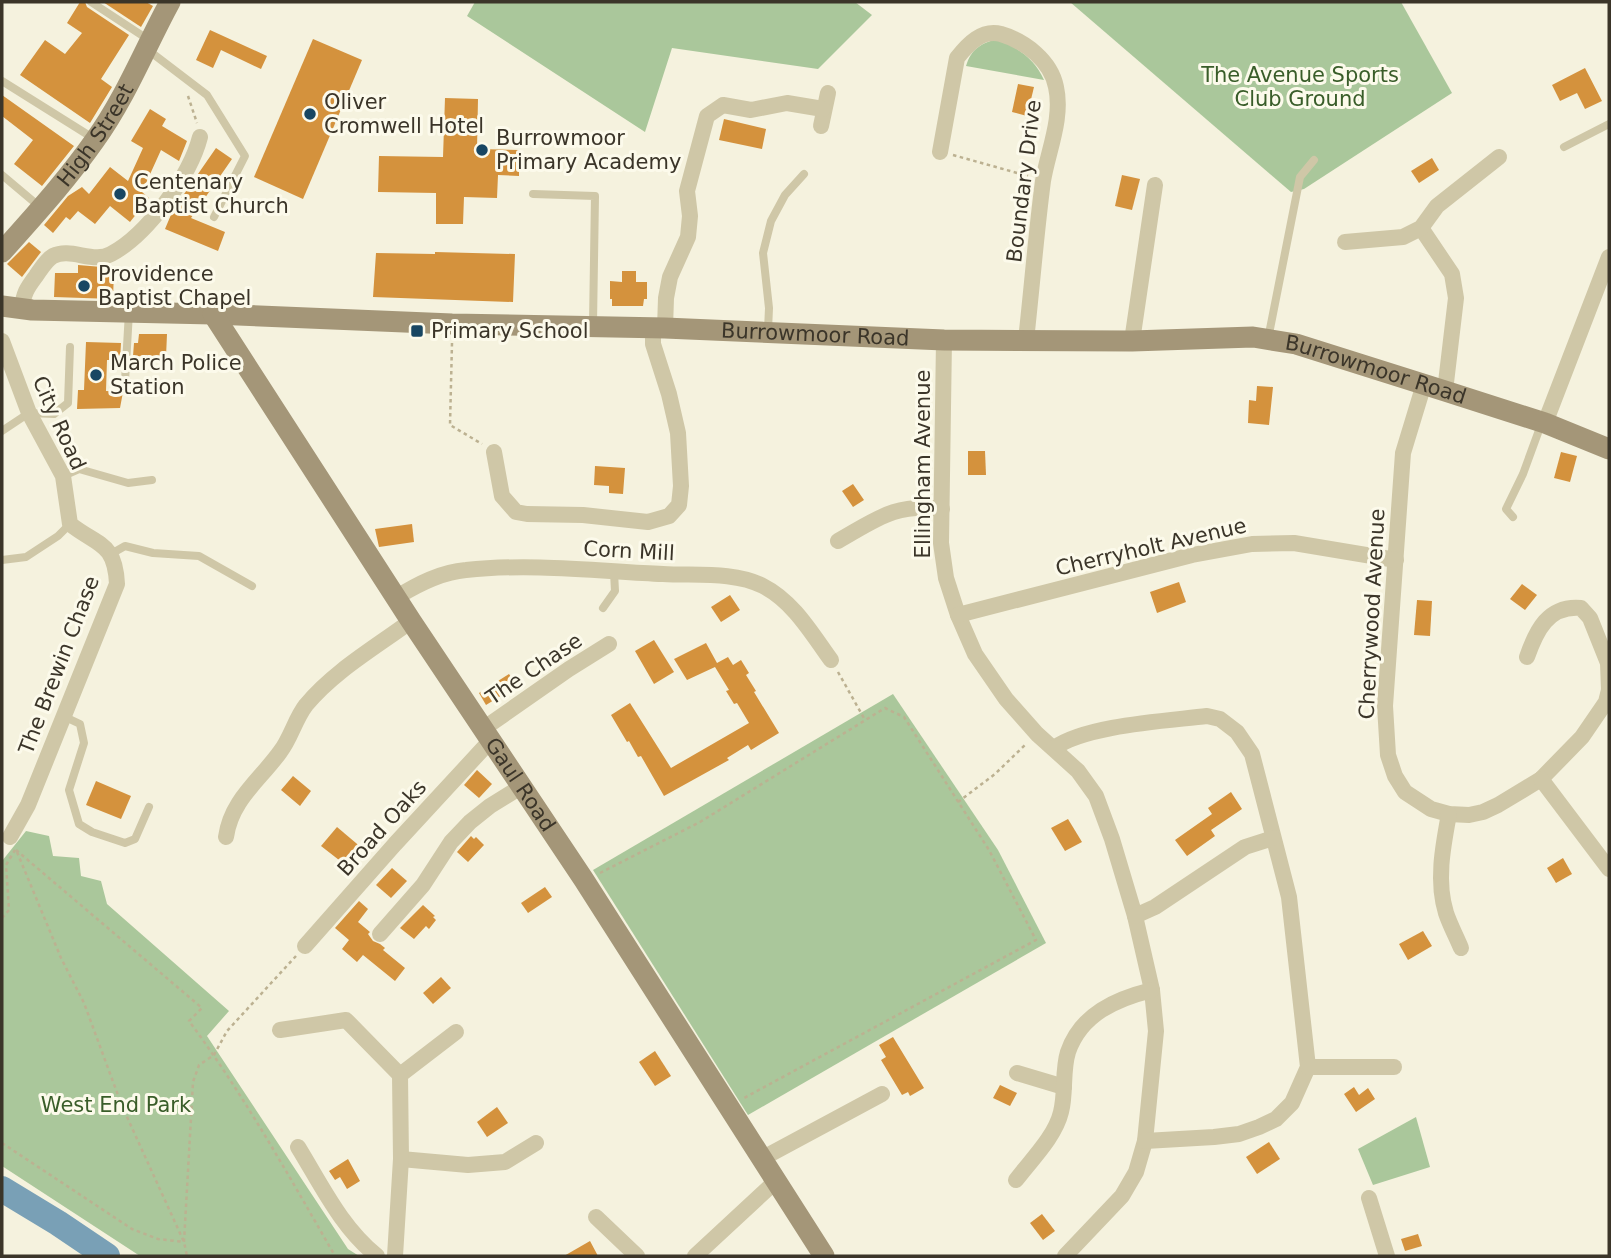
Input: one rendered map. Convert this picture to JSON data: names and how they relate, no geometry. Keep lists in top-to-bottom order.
{
  "streets": {
    "street": [
      "High Street",
      "Boundary Drive",
      "Burrowmoor Road",
      "City Road",
      "Ellingham Avenue",
      "Cherryholt Avenue",
      "Corn Mill",
      "Cherrywood Avenue",
      "The Brewin Chase",
      "The Chase",
      "Gaul Road",
      "Broad Oaks"
    ]
  },
  "crossings": [
    ["Boundary Drive", "Burrowmoor Road"],
    ["Burrowmoor Road", "Ellingham Avenue"],
    ["Burrowmoor Road", "Cherrywood Avenue"],
    ["Burrowmoor Road", "Gaul Road"],
    ["City Road", "The Brewin Chase"],
    ["Ellingham Avenue", "Cherryholt Avenue"],
    ["Cherryholt Avenue", "Cherrywood Avenue"],
    ["Corn Mill", "Gaul Road"],
    ["The Chase", "Gaul Road"],
    ["The Chase", "Broad Oaks"],
    ["Gaul Road", "Broad Oaks"]
  ],
  "parks": ["The Avenue Sports Club Ground", "West End Park"],
  "places": {
    "other": [
      "Oliver Cromwell Hotel",
      "Burrowmoor Primary Academy",
      "Centenary Baptist Church",
      "Providence Baptist Chapel",
      "March Police Station"
    ],
    "transit": ["Primary School"]
  }
}
